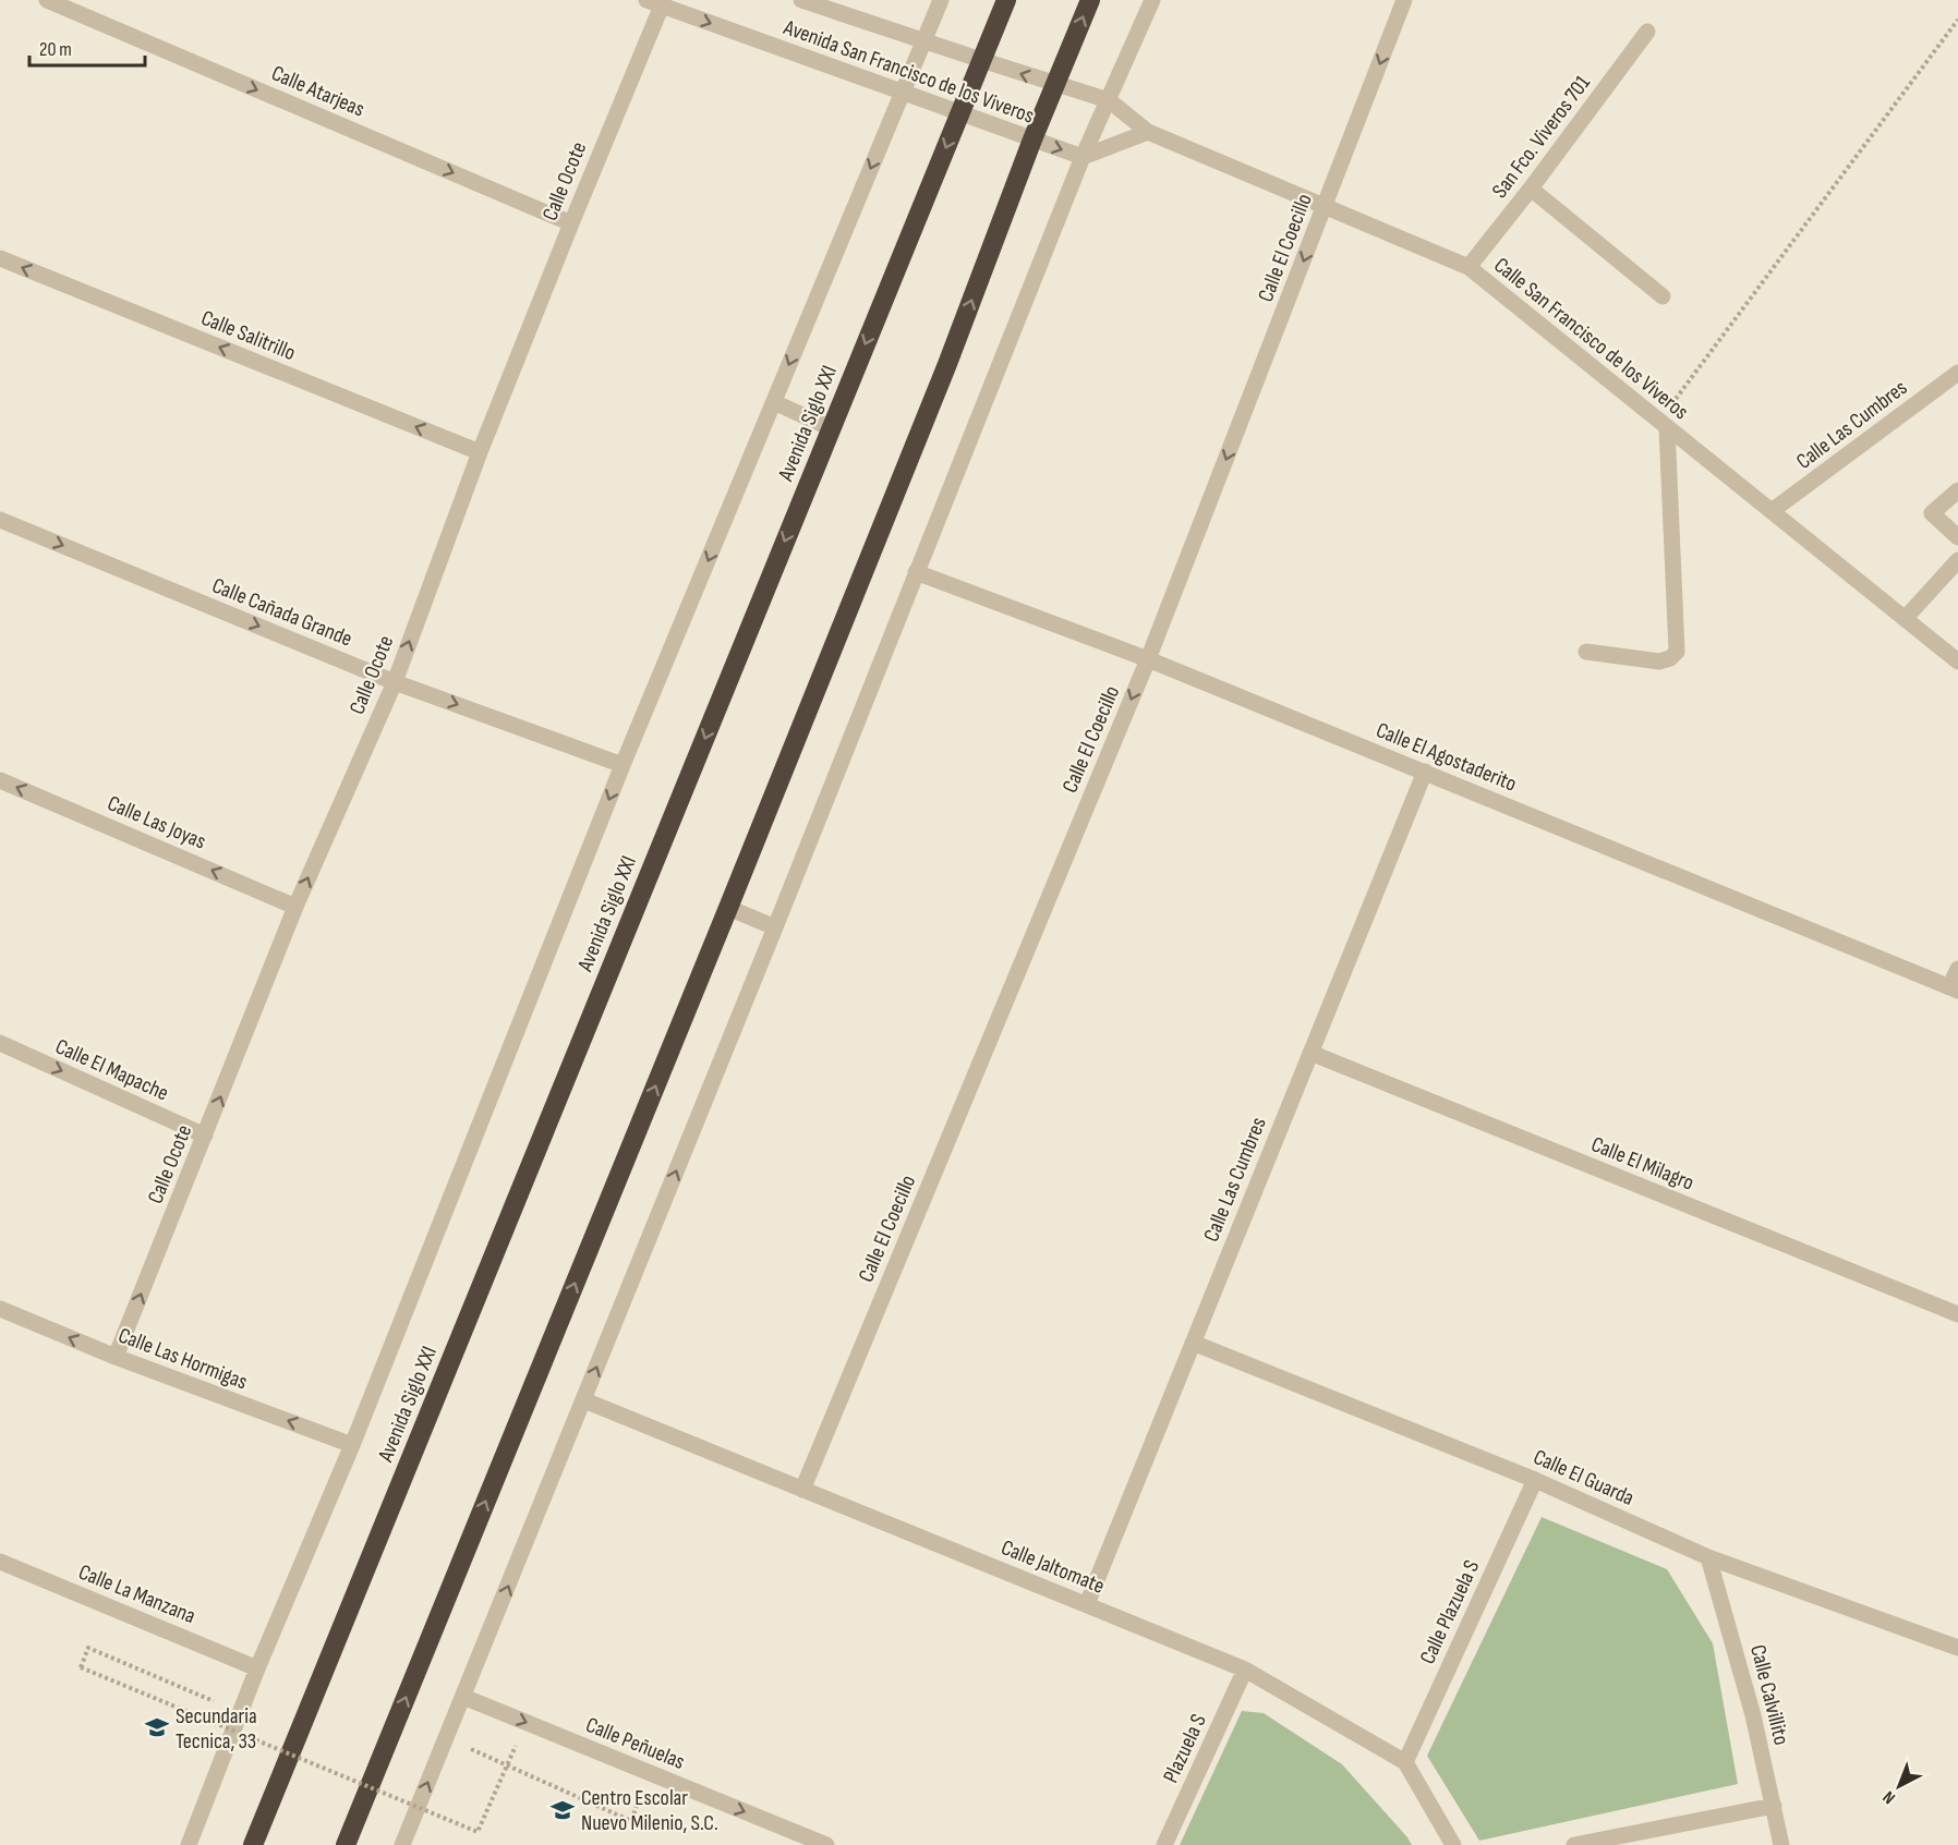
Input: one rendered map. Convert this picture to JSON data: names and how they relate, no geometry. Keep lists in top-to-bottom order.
{
  "streets": {
    "highway": ["Avenida Siglo XXI"],
    "street": [
      "Avenida San Francisco de los Viveros",
      "Calle Atarjeas",
      "San Fco. Viveros 701",
      "Calle Ocote",
      "Calle El Coecillo",
      "Calle Salitrillo",
      "Calle San Francisco de los Viveros",
      "Calle Las Cumbres",
      "Calle Cañada Grande",
      "Calle El Agostaderito",
      "Calle Las Joyas",
      "Calle El Mapache",
      "Calle El Milagro",
      "Calle Las Hormigas",
      "Calle El Guarda",
      "Calle Jaltomate",
      "Calle La Manzana",
      "Calle Plazuela S",
      "Calle Calvillito",
      "Calle Peñuelas",
      "Plazuela S"
    ]
  },
  "crossings": [
    ["Avenida San Francisco de los Viveros", "Calle Ocote"],
    ["Avenida San Francisco de los Viveros", "Calle San Francisco de los Viveros"],
    ["Avenida San Francisco de los Viveros", "Avenida Siglo XXI"],
    ["Calle Atarjeas", "Calle Ocote"],
    ["San Fco. Viveros 701", "Calle San Francisco de los Viveros"],
    ["Calle Ocote", "Calle Salitrillo"],
    ["Calle Ocote", "Calle Cañada Grande"],
    ["Calle Ocote", "Calle Las Joyas"],
    ["Calle Ocote", "Calle El Mapache"],
    ["Calle Ocote", "Calle Las Hormigas"],
    ["Calle El Coecillo", "Calle San Francisco de los Viveros"],
    ["Calle El Coecillo", "Calle El Agostaderito"],
    ["Calle El Coecillo", "Calle Jaltomate"],
    ["Calle San Francisco de los Viveros", "Calle Las Cumbres"],
    ["Avenida Siglo XXI", "Calle Cañada Grande"],
    ["Avenida Siglo XXI", "Calle Las Hormigas"],
    ["Avenida Siglo XXI", "Calle La Manzana"],
    ["Calle Las Cumbres", "Calle El Agostaderito"],
    ["Calle Las Cumbres", "Calle El Milagro"],
    ["Calle Las Cumbres", "Calle El Guarda"],
    ["Calle Las Cumbres", "Calle Jaltomate"],
    ["Calle El Guarda", "Calle Plazuela S"],
    ["Calle El Guarda", "Calle Calvillito"],
    ["Calle Jaltomate", "Calle Plazuela S"],
    ["Calle Jaltomate", "Plazuela S"]
  ],
  "one_way": [
    "Calle Atarjeas",
    "Calle Ocote",
    "Calle El Coecillo",
    "Calle Salitrillo",
    "Calle Cañada Grande",
    "Calle Las Joyas",
    "Calle El Mapache",
    "Calle Las Hormigas",
    "Calle Peñuelas"
  ],
  "places": {
    "school or university": ["Secundaria Tecnica, 33", "Centro Escolar Nuevo Milenio, S.C."]
  },
  "scale_bar": "20 m",
  "north": "bottom left"
}
